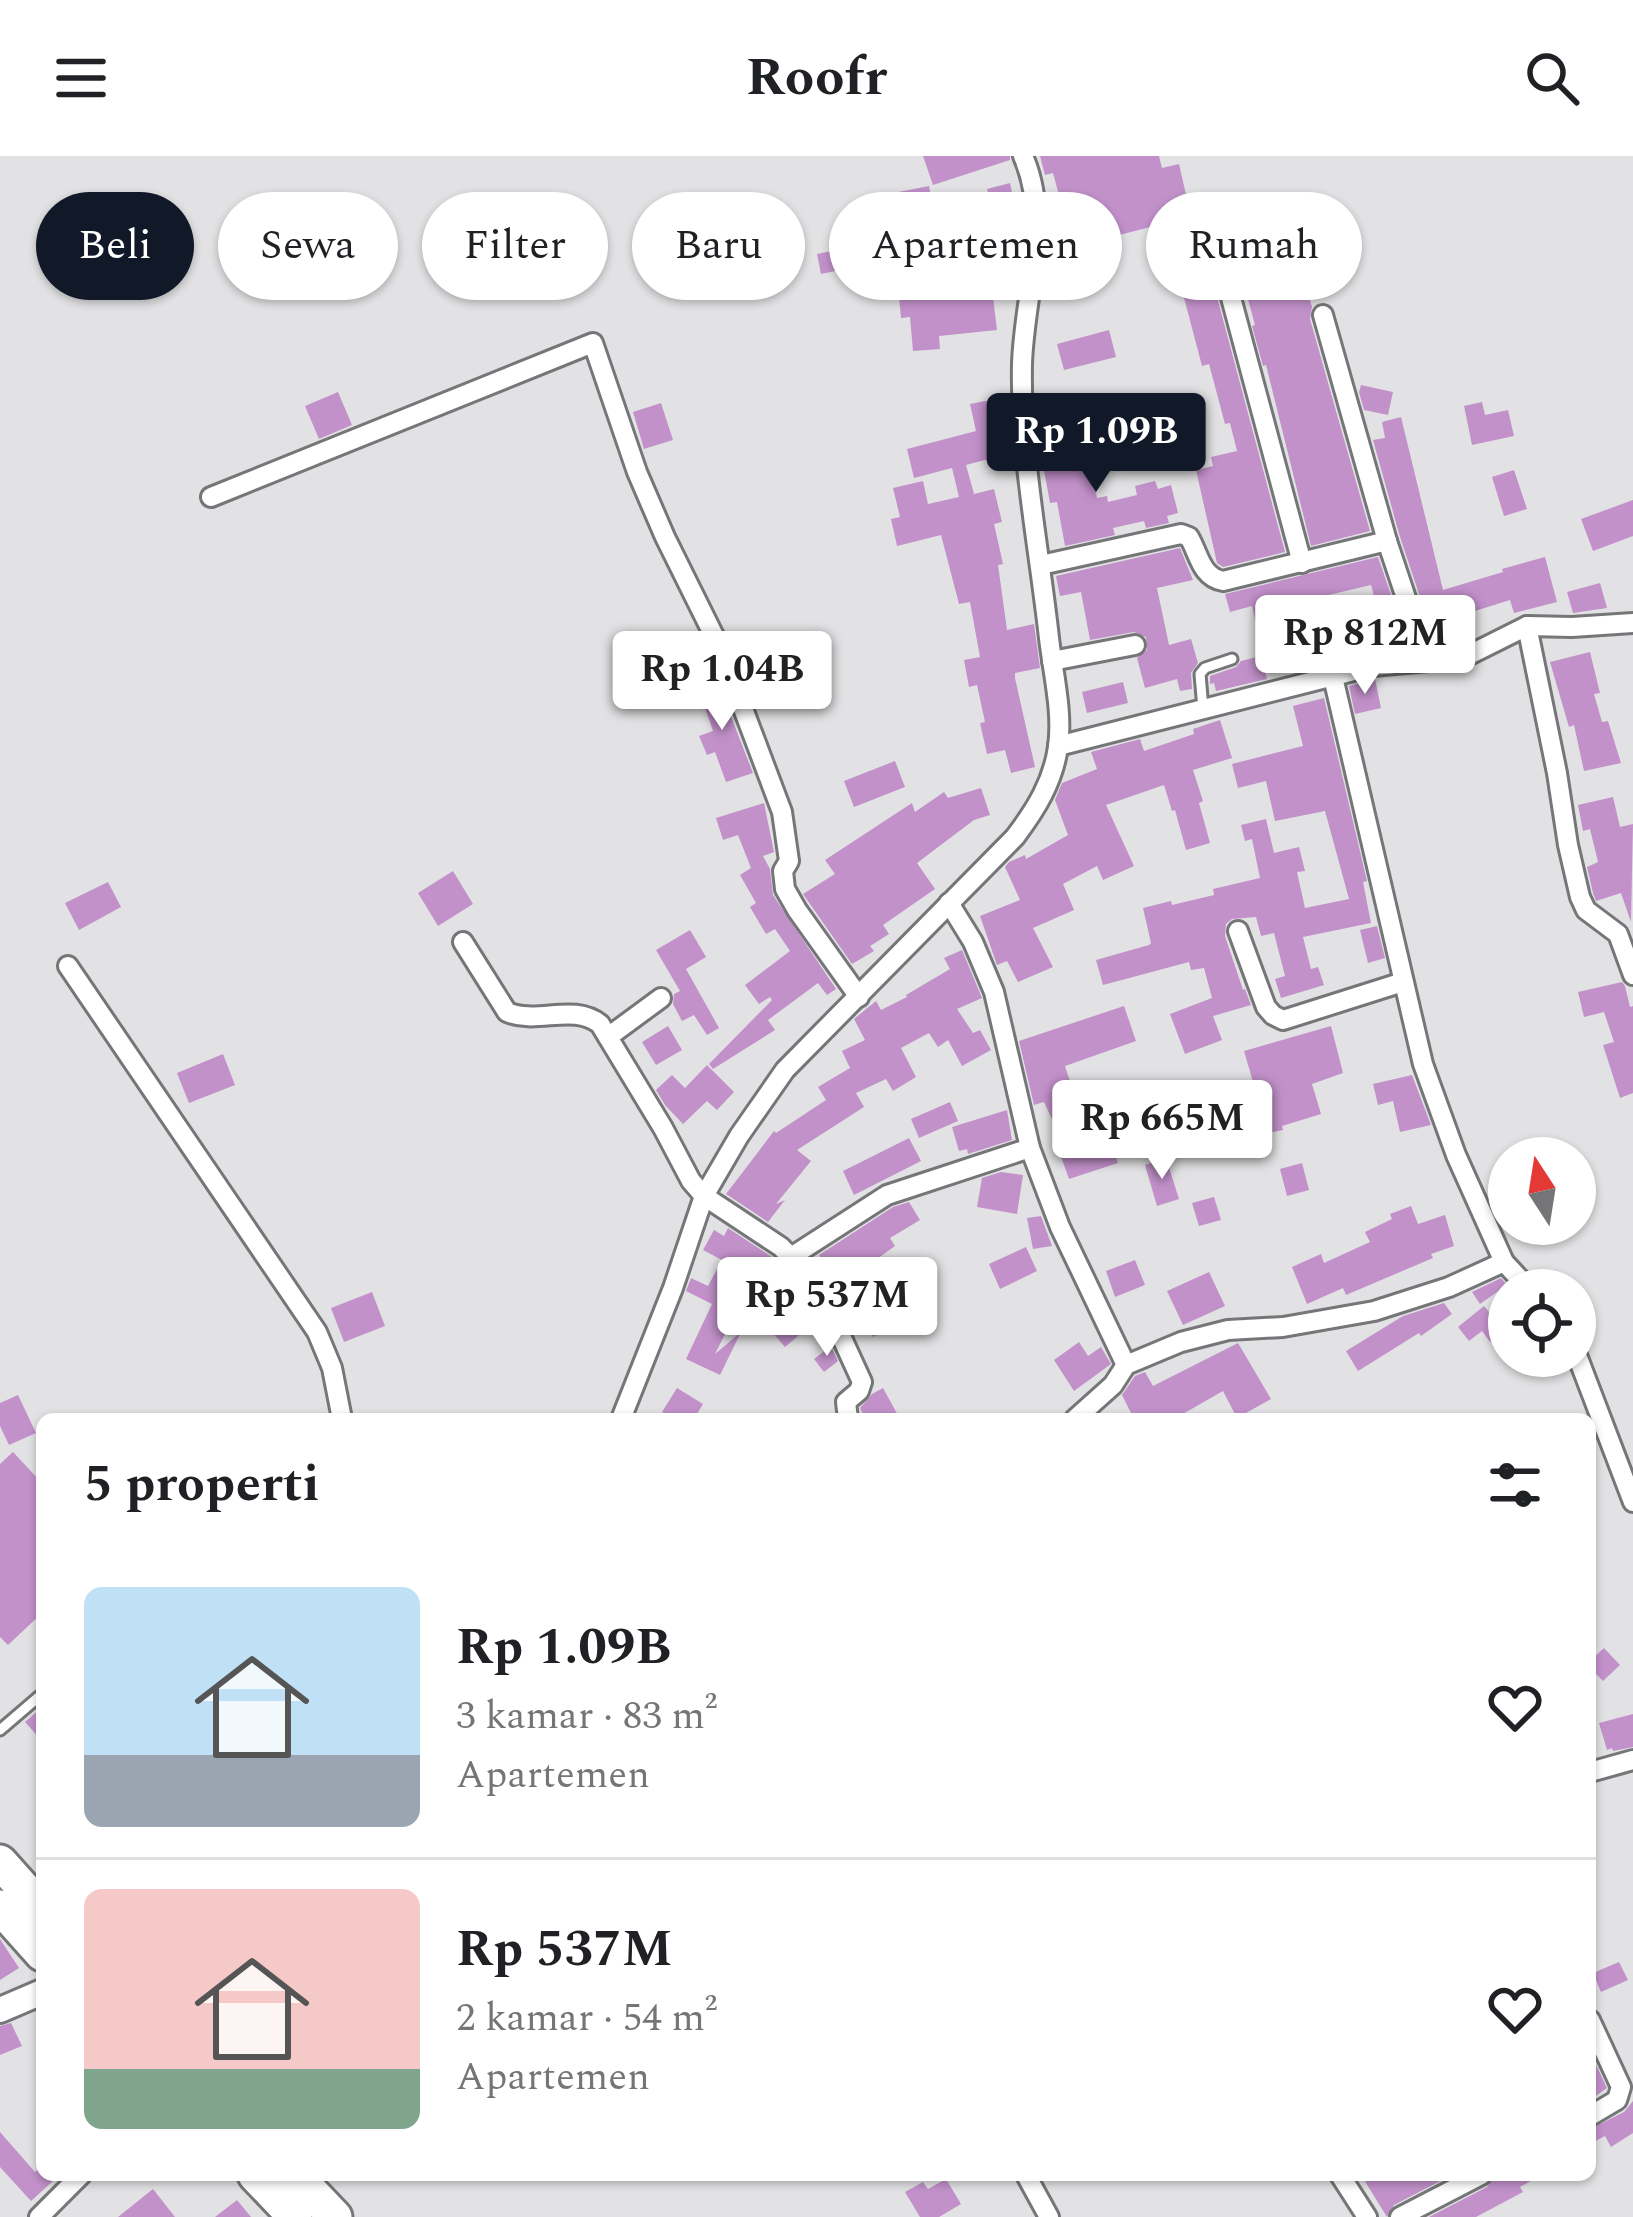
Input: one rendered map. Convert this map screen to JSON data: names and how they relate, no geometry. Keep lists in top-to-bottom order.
{
  "north": "top",
  "page": {
    "header": "Roofr",
    "chip": [
      "Beli",
      "Sewa",
      "Filter",
      "Baru",
      "Apartemen",
      "Rumah"
    ],
    "price": [
      "Rp 1.09B",
      "Rp 812M",
      "Rp 1.04B",
      "Rp 665M",
      "Rp 537M"
    ],
    "heading": "5 properti",
    "list": [
      {
        "name": "Rp 1.09B",
        "note": "3 kamar · 83 m² · Apartemen"
      },
      {
        "name": "Rp 537M",
        "note": "2 kamar · 54 m² · Apartemen"
      }
    ]
  }
}
